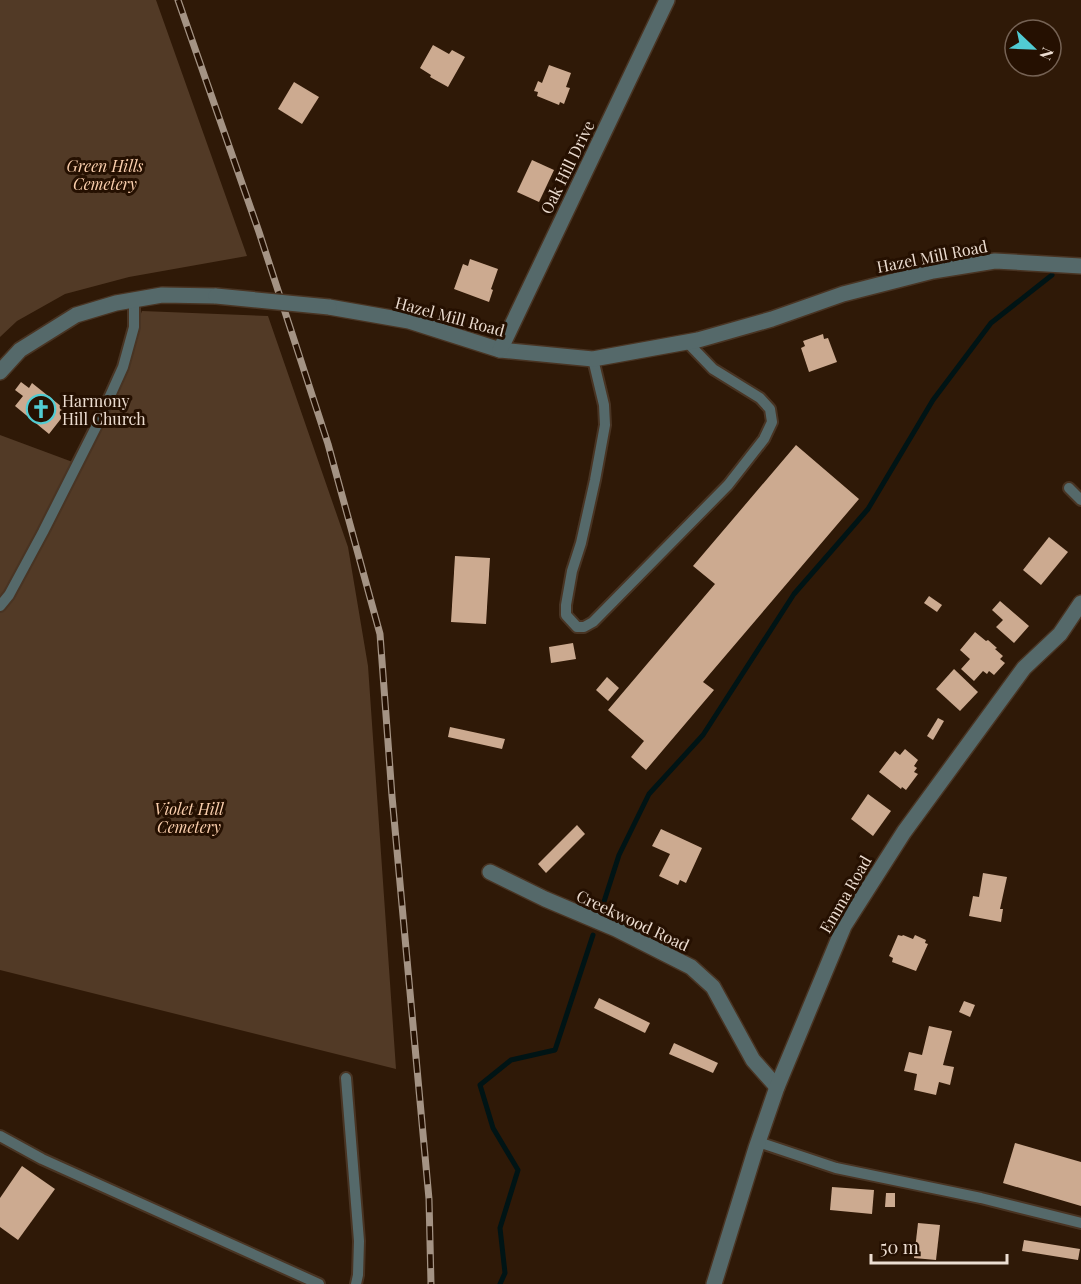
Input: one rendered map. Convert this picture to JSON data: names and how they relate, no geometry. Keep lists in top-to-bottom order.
{
  "streets": {
    "street": [
      "Oak Hill Drive",
      "Hazel Mill Road",
      "Emma Road",
      "Creekwood Road"
    ]
  },
  "crossings": [
    ["Oak Hill Drive", "Hazel Mill Road"],
    ["Emma Road", "Creekwood Road"]
  ],
  "parks": ["Green Hills Cemetery", "Violet Hill Cemetery"],
  "places": {
    "church": ["Harmony Hill Church"]
  },
  "scale_bar": "50 m",
  "north": "bottom right"
}
